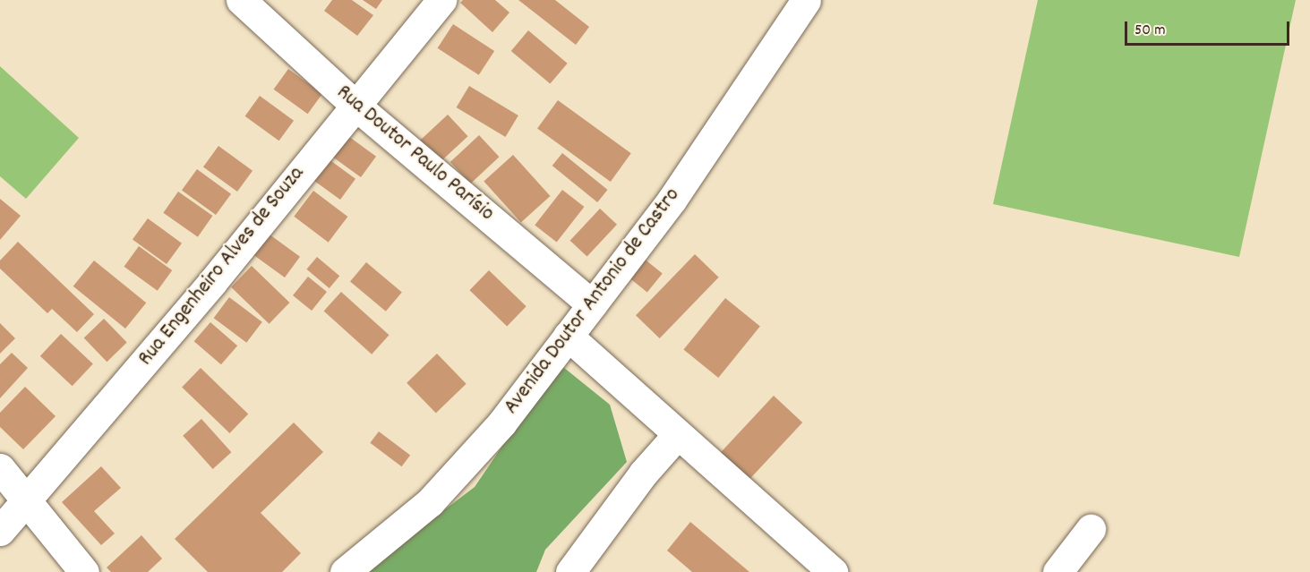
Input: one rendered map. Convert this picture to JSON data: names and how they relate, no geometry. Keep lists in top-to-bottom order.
{
  "streets": {
    "street": ["Rua Doutor Paulo Parísio", "Rua Engenheiro Alves de Souza", "Avenida Doutor Antonio de Castro"]
  },
  "crossings": [
    ["Rua Doutor Paulo Parísio", "Rua Engenheiro Alves de Souza"],
    ["Rua Doutor Paulo Parísio", "Avenida Doutor Antonio de Castro"]
  ],
  "scale_bar": "50 m"
}
